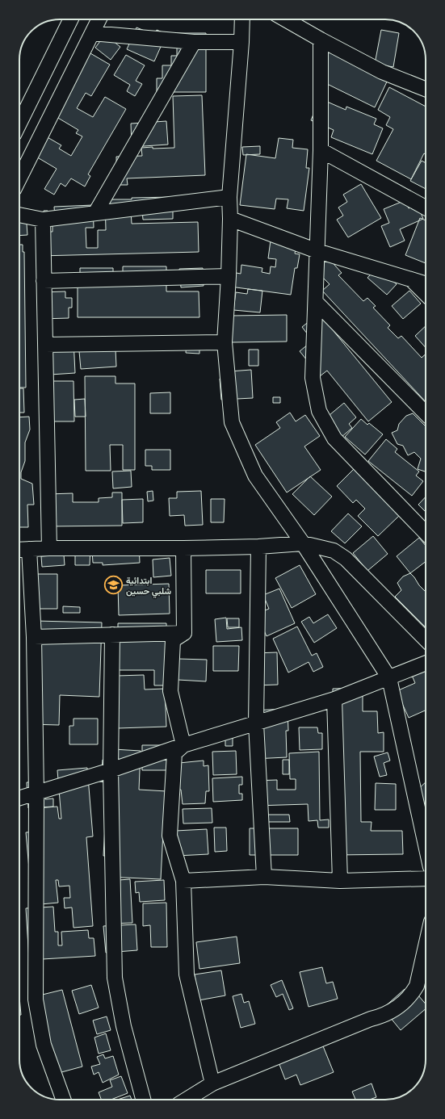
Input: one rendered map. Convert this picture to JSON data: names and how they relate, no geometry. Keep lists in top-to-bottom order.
{
  "places": {
    "school or university": ["ابتدائية شلبي حسين"]
  }
}
